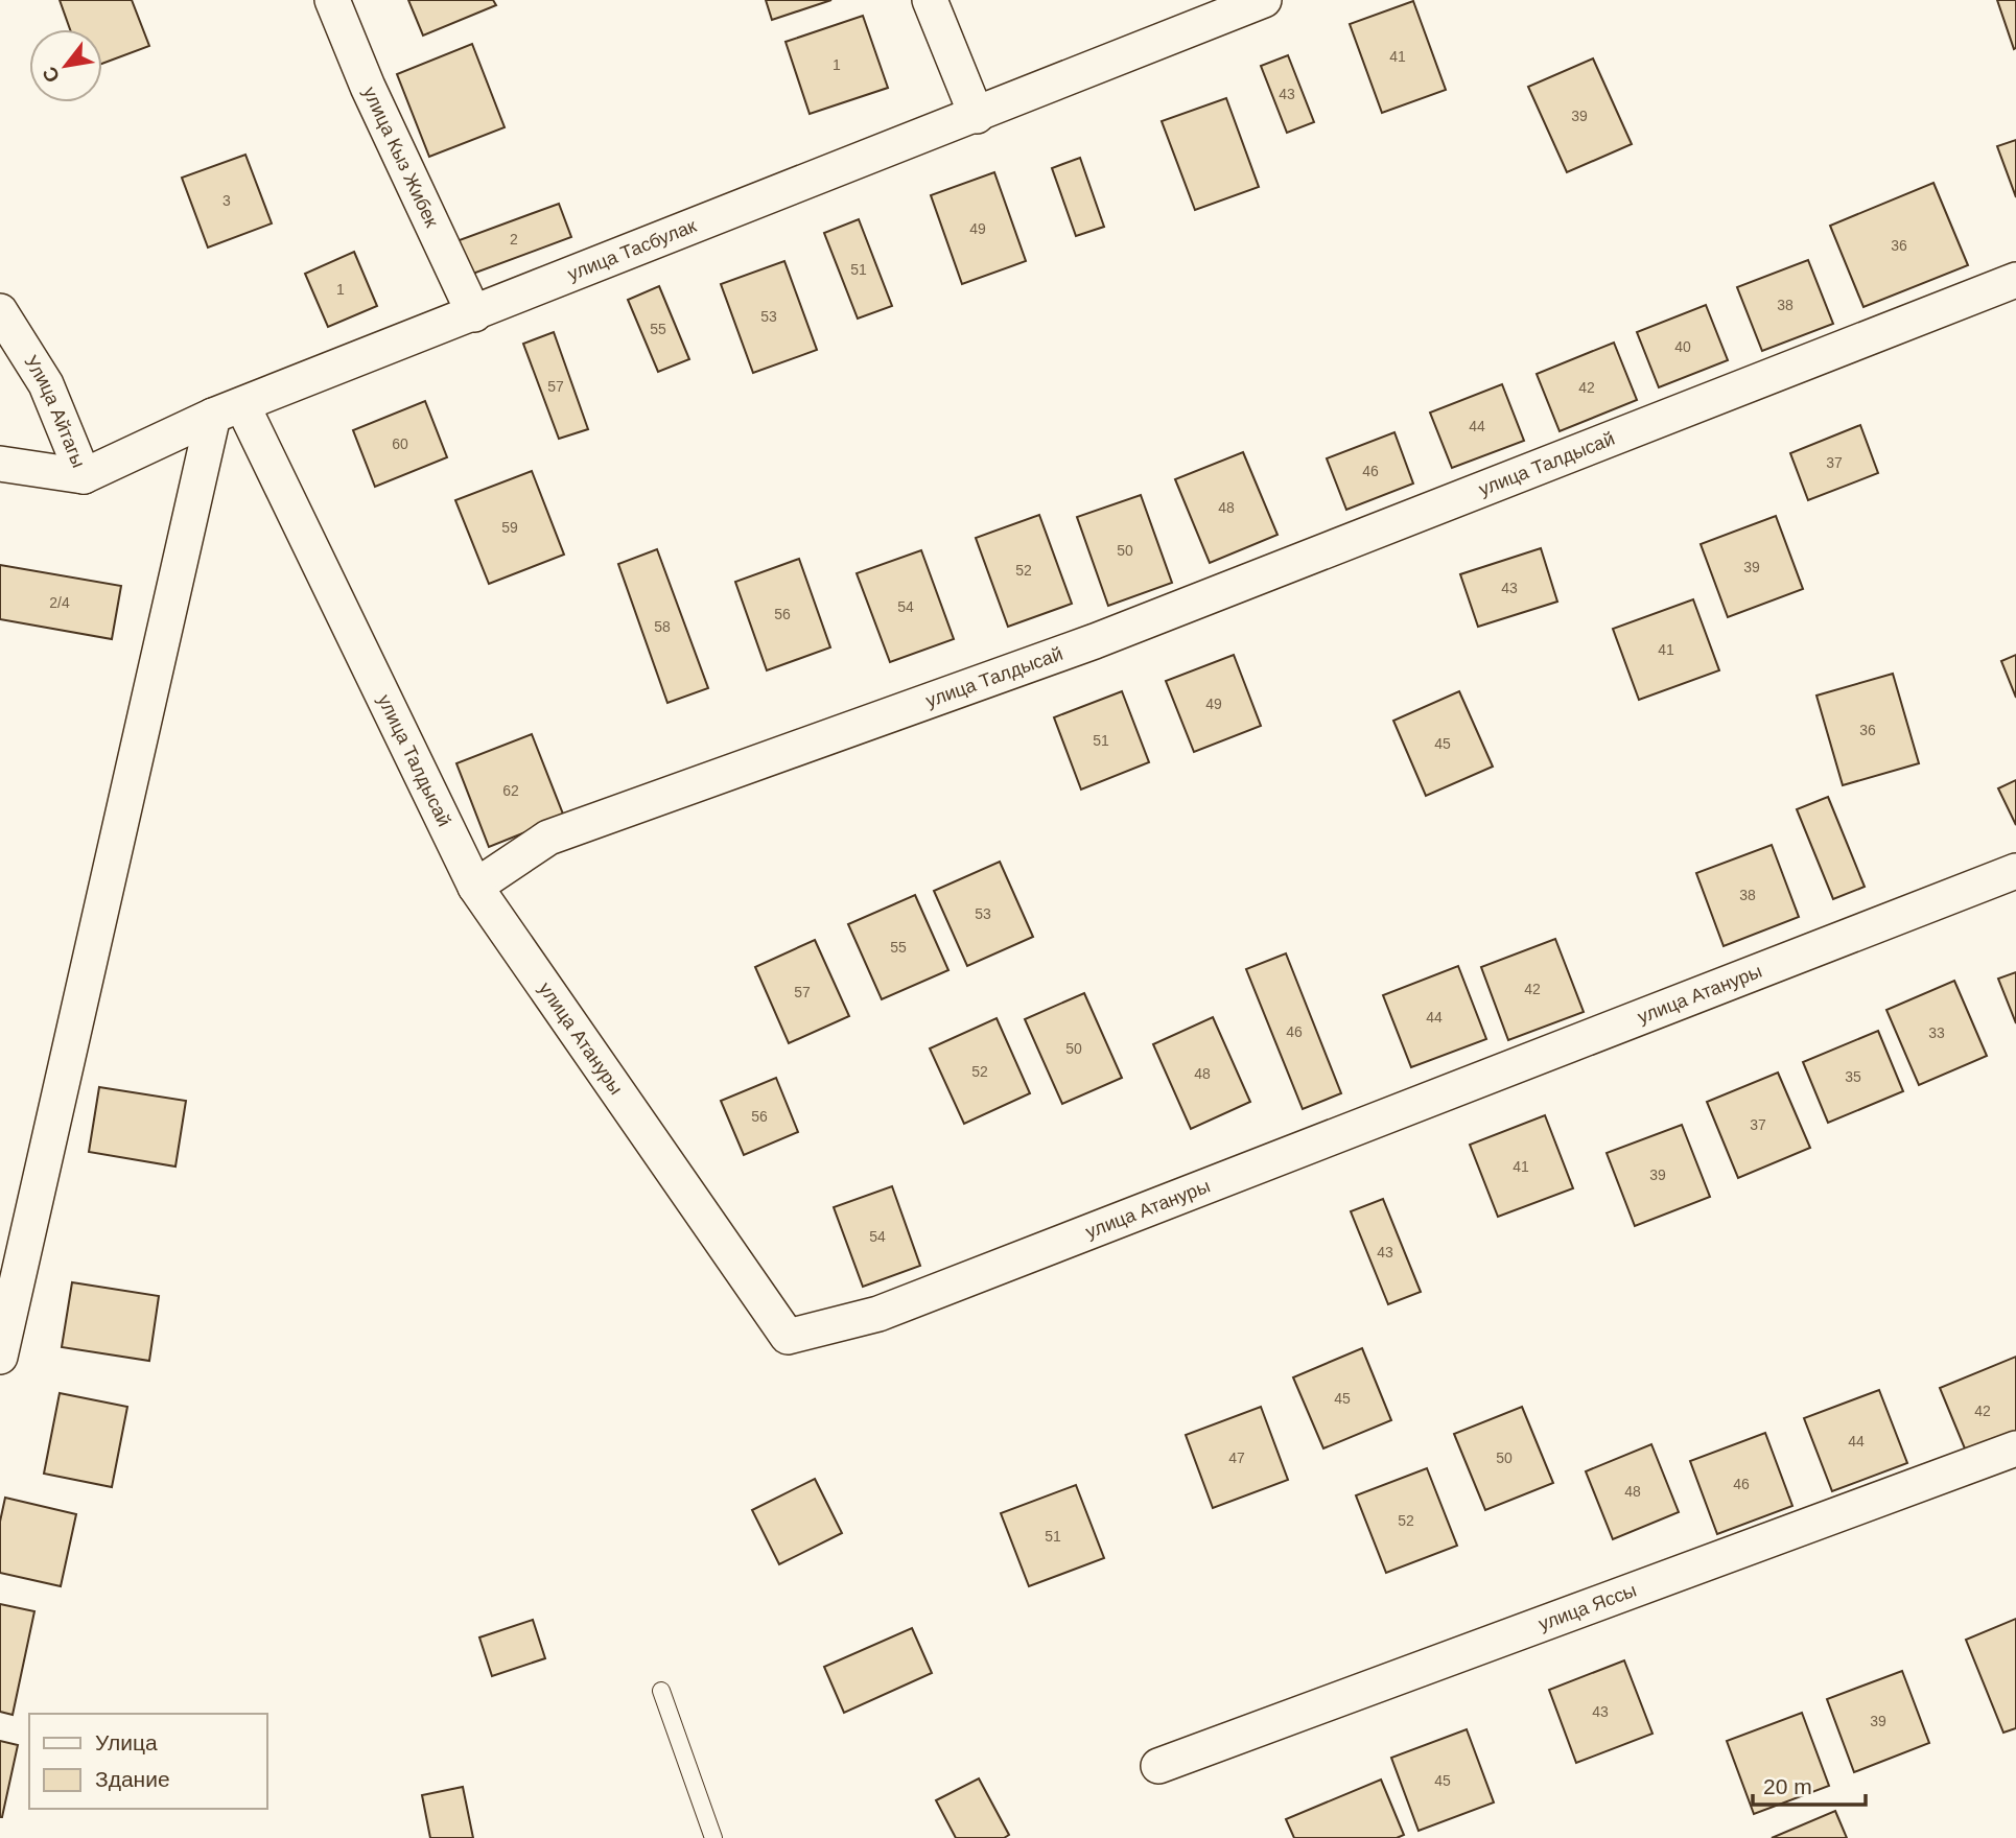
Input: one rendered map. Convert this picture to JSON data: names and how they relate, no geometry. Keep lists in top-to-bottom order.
{
  "streets": {
    "street": [
      "улица Кыз Жибек",
      "улица Тасбулак",
      "Улица Айтагы",
      "улица Талдысай",
      "улица Атануры",
      "улица Яссы"
    ]
  },
  "crossings": [
    ["улица Кыз Жибек", "улица Тасбулак"],
    ["улица Тасбулак", "Улица Айтагы"],
    ["улица Тасбулак", "улица Талдысай"],
    ["улица Талдысай", "улица Атануры"]
  ],
  "house_numbers": [
    "41",
    "1",
    "43",
    "39",
    "3",
    "49",
    "2",
    "36",
    "51",
    "1",
    "38",
    "53",
    "55",
    "40",
    "57",
    "42",
    "44",
    "60",
    "37",
    "46",
    "48",
    "59",
    "50",
    "39",
    "52",
    "43",
    "2/4",
    "54",
    "56",
    "58",
    "41",
    "49",
    "36",
    "51",
    "45",
    "62",
    "38",
    "53",
    "55",
    "42",
    "57",
    "44",
    "46",
    "33",
    "50",
    "52",
    "48",
    "35",
    "56",
    "37",
    "41",
    "39",
    "54",
    "43",
    "45",
    "42",
    "44",
    "47",
    "50",
    "46",
    "48",
    "52",
    "51",
    "43",
    "39",
    "45"
  ],
  "legend": ["Улица", "Здание"],
  "scale_bar": "20 m",
  "north": "bottom left"
}
